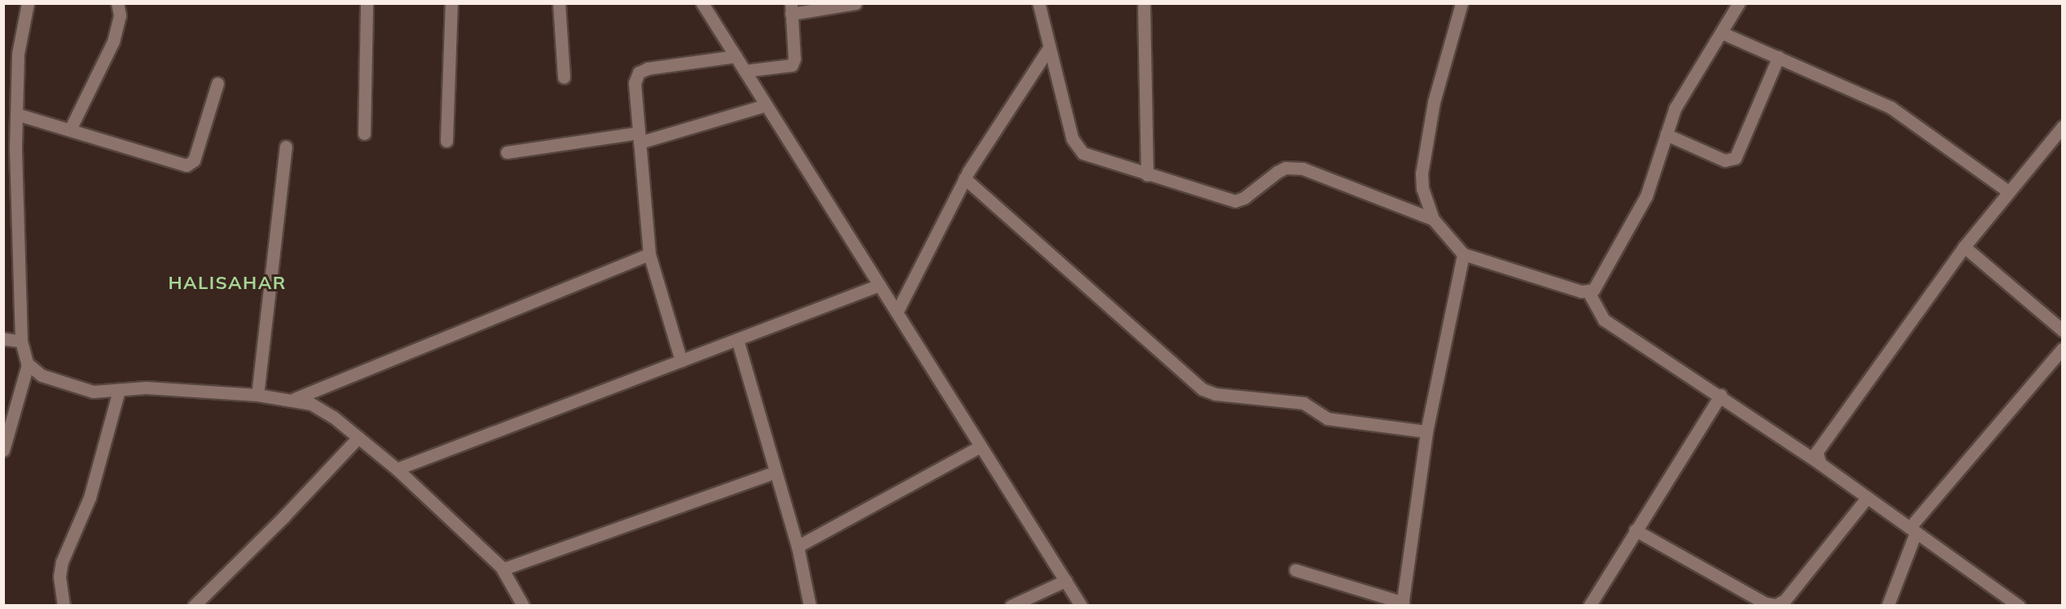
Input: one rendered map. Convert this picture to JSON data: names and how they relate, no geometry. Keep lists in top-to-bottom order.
{
  "districts": ["HALISAHAR"]
}
